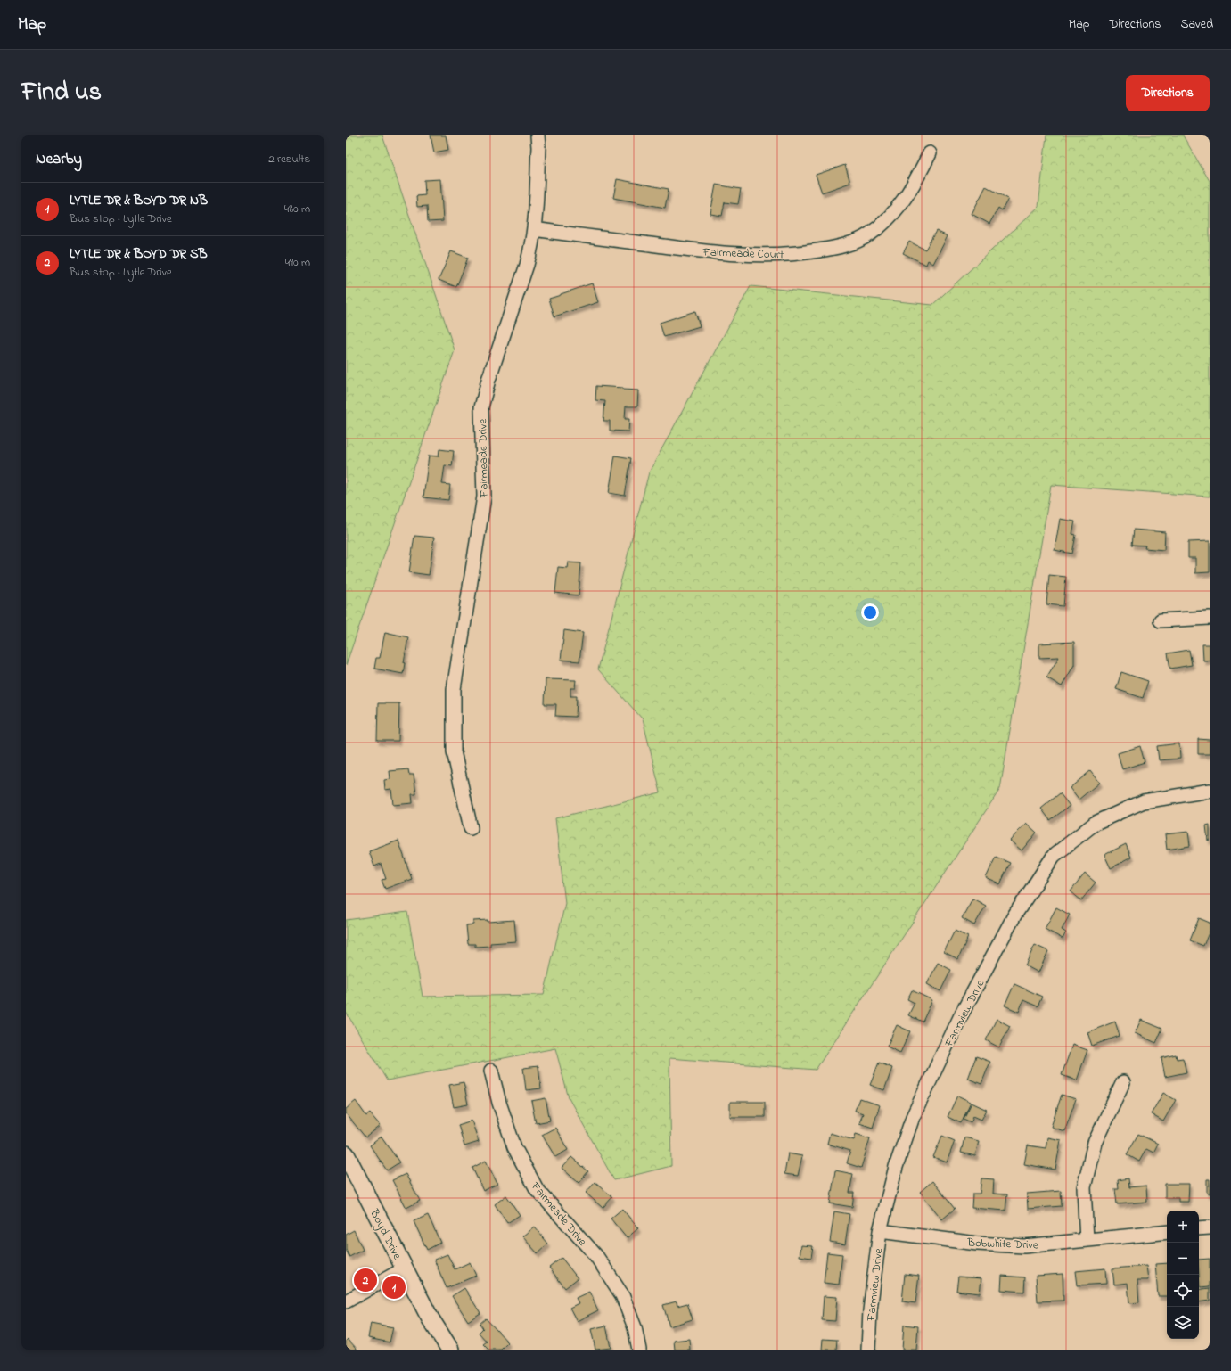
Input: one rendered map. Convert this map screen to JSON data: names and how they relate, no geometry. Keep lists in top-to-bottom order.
{
  "streets": {
    "street": [
      "Fairmeade Court",
      "Fairmeade Drive",
      "Farmview Drive",
      "Boyd Drive",
      "Bobwhite Drive"
    ]
  },
  "crossings": [
    ["Fairmeade Court", "Fairmeade Drive"],
    ["Farmview Drive", "Bobwhite Drive"]
  ],
  "page": {
    "header": "Map",
    "nav": ["Map", "Directions", "Saved"],
    "title": "Find us",
    "buttons": "Directions",
    "heading": ["Nearby", "2 results"],
    "list": [
      {
        "mark": "1",
        "name": "LYTLE DR & BOYD DR NB",
        "note": "Bus stop · Lytle Drive",
        "value": "480 m"
      },
      {
        "mark": "2",
        "name": "LYTLE DR & BOYD DR SB",
        "note": "Bus stop · Lytle Drive",
        "value": "490 m"
      }
    ],
    "map_buttons": ["+", "−"],
    "pins": ["2", "1"]
  }
}
